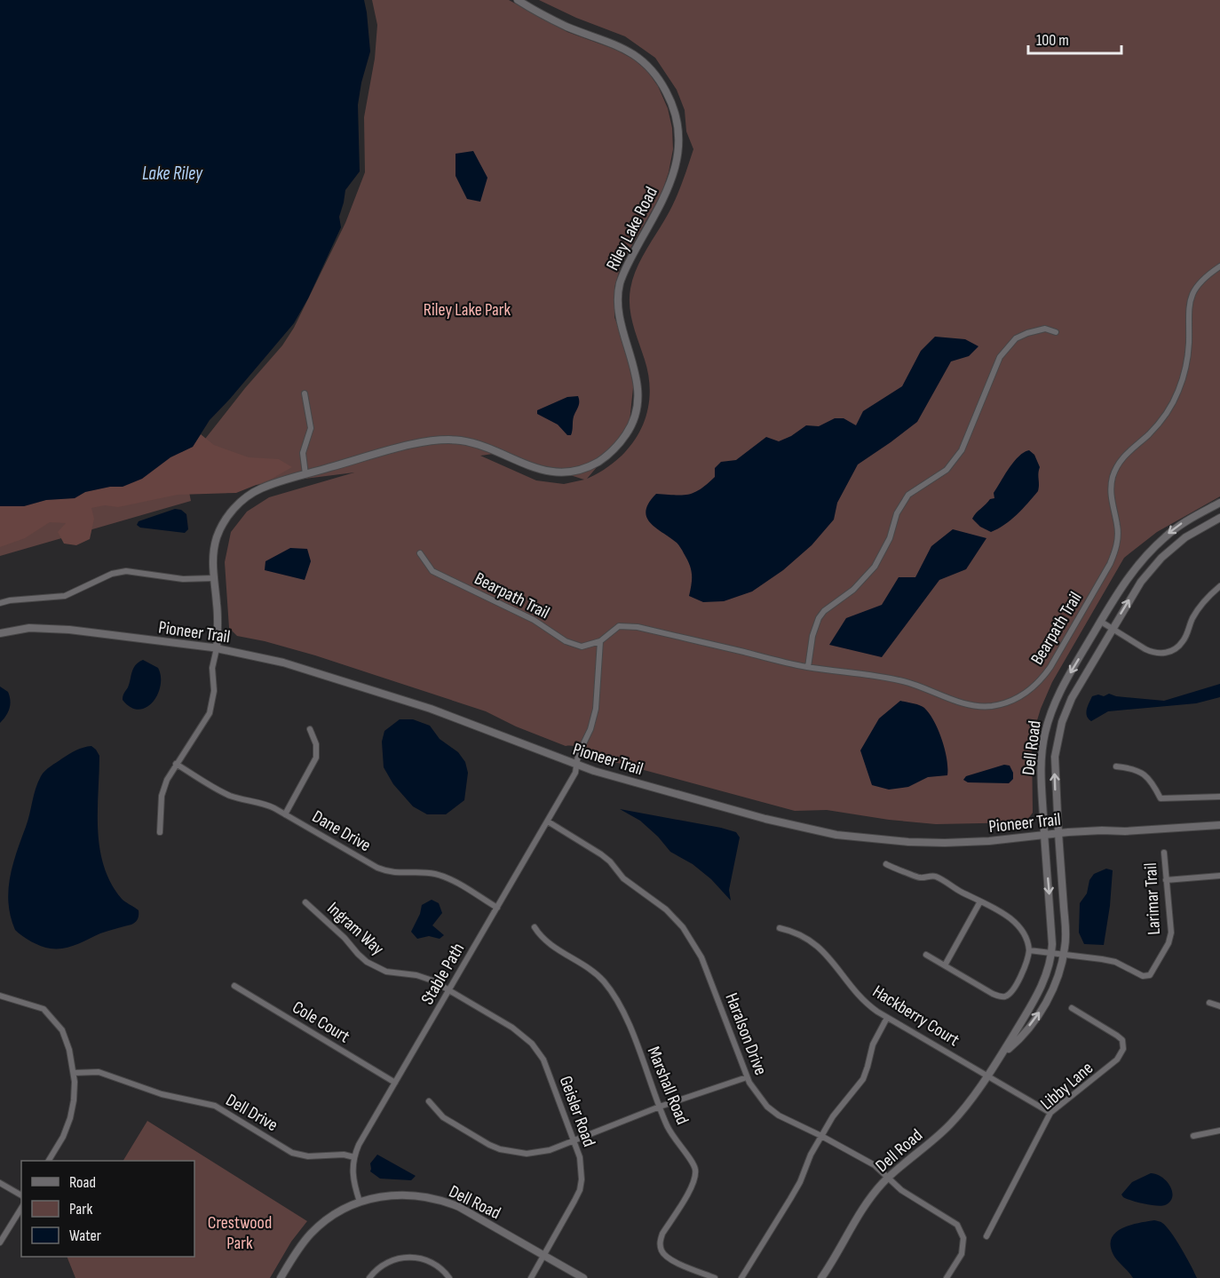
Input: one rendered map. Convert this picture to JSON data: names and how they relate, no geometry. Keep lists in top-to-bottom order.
{
  "streets": {
    "main road": ["Pioneer Trail", "Dell Road"],
    "street": [
      "Riley Lake Road",
      "Bearpath Trail",
      "Dane Drive",
      "Larimar Trail",
      "Ingram Way",
      "Stable Path",
      "Hackberry Court",
      "Cole Court",
      "Haralson Drive",
      "Marshall Road",
      "Libby Lane",
      "Geisler Road",
      "Dell Drive"
    ]
  },
  "crossings": [
    ["Riley Lake Road", "Pioneer Trail"],
    ["Riley Lake Road", "Dane Drive"],
    ["Pioneer Trail", "Dell Road"],
    ["Pioneer Trail", "Stable Path"],
    ["Dell Road", "Larimar Trail"],
    ["Dell Road", "Stable Path"],
    ["Dell Road", "Hackberry Court"],
    ["Dell Road", "Haralson Drive"],
    ["Dell Road", "Geisler Road"],
    ["Dane Drive", "Stable Path"],
    ["Ingram Way", "Stable Path"],
    ["Ingram Way", "Geisler Road"],
    ["Stable Path", "Cole Court"],
    ["Stable Path", "Haralson Drive"],
    ["Stable Path", "Geisler Road"],
    ["Stable Path", "Dell Drive"],
    ["Hackberry Court", "Libby Lane"]
  ],
  "water": ["Lake Riley"],
  "parks": ["Riley Lake Park", "Crestwood Park"],
  "legend": ["Road", "Park", "Water"],
  "scale_bar": "100 m"
}
